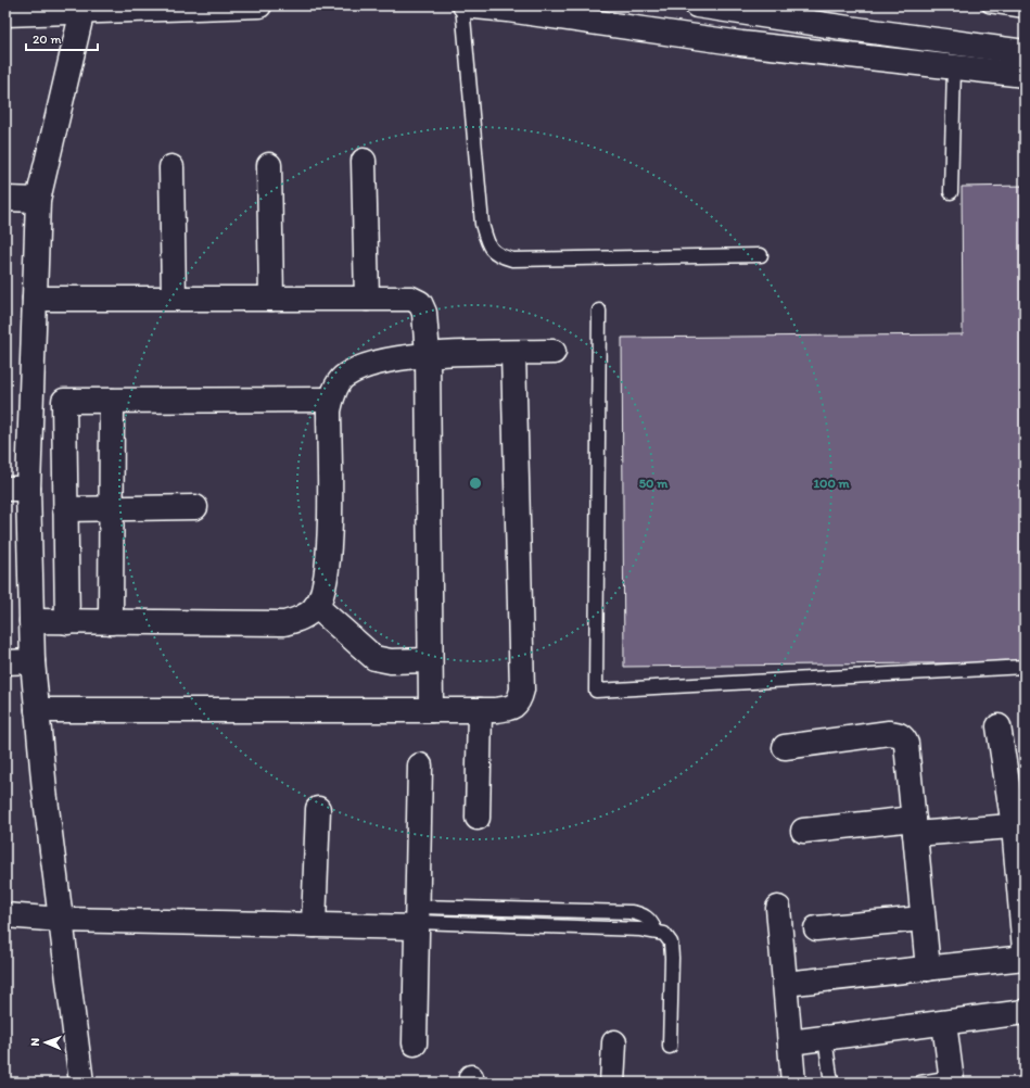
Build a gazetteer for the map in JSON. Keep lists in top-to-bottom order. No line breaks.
{"scale_bar":"20 m","north":"left","rings":["50 m","100 m"]}
